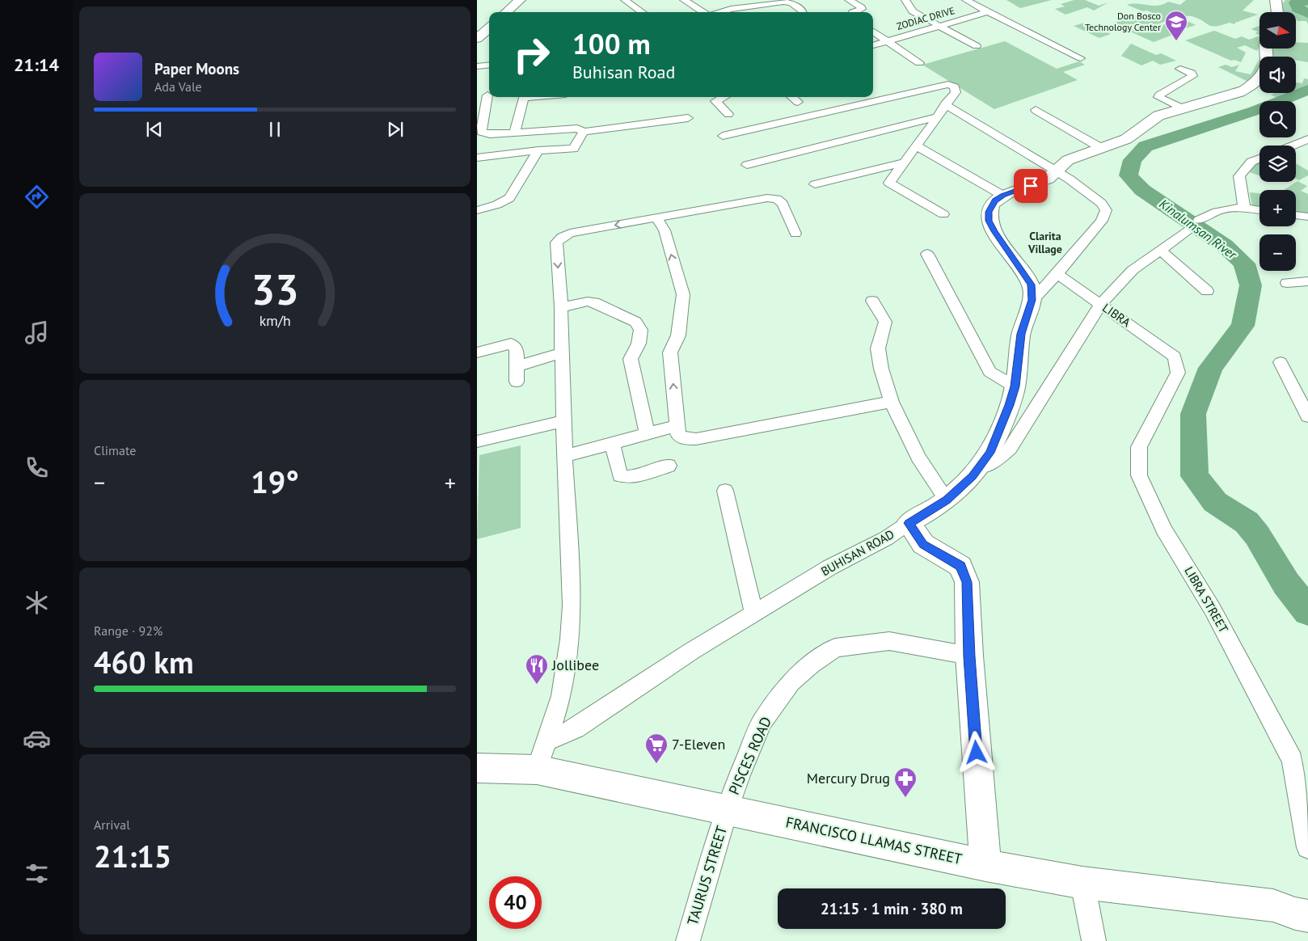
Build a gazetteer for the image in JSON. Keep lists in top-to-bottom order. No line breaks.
{"streets":{"street":["ZODIAC DRIVE","LIBRA","BUHISAN ROAD","LIBRA STREET","PISCES ROAD","FRANCISCO LLAMAS STREET","TAURUS STREET"]},"crossings":[["LIBRA","LIBRA STREET"],["PISCES ROAD","FRANCISCO LLAMAS STREET"],["PISCES ROAD","TAURUS STREET"],["FRANCISCO LLAMAS STREET","TAURUS STREET"]],"districts":["Clarita Village"],"water":["Kinalumsan River"],"places":{"school or university":["Don Bosco Technology Center"],"restaurant":["Jollibee"],"supermarket":["7-Eleven"],"pharmacy":["Mercury Drug"]},"north":"right","page":{"tabs":"21:14","map_buttons":["+","−"],"turn":["100 m","Buhisan Road"],"song":["Paper Moons","Ada Vale"],"tile":["Climate",["Range · 92%","460 km"],["Arrival","21:15"]],"heat":["−","19°","+"],"limit":"40","trip":"21:15 · 1 min · 380 m","gauge":["33","km/h"]}}
